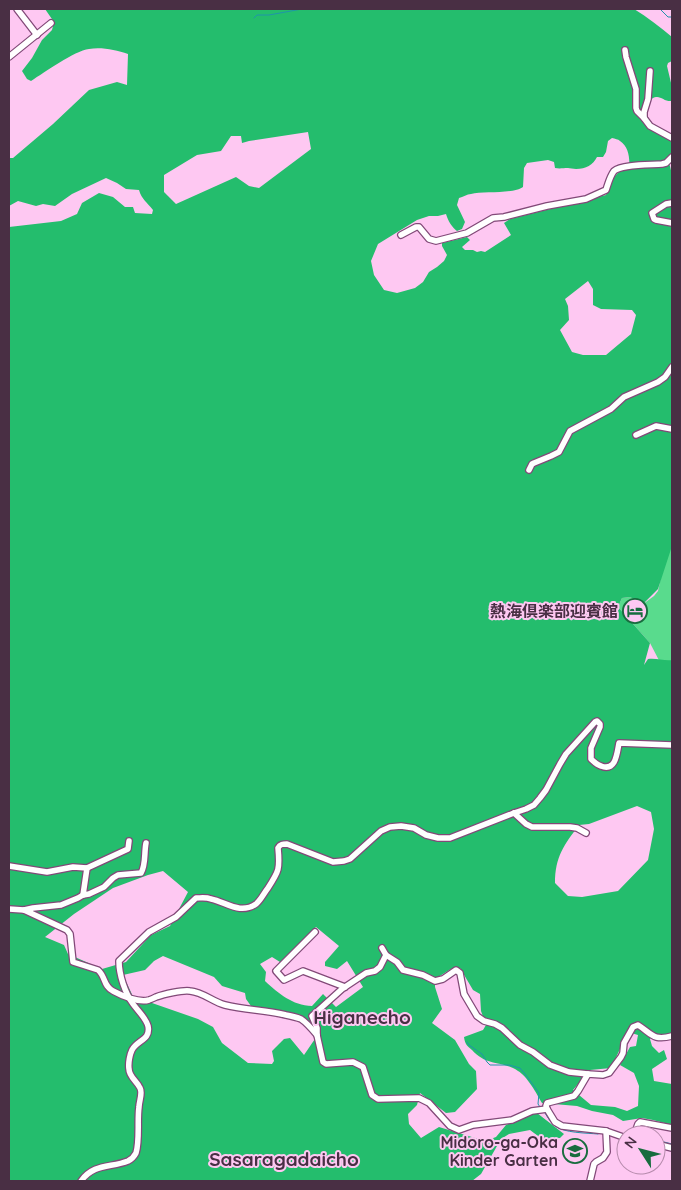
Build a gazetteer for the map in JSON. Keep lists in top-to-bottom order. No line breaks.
{"districts":["Higanecho","Sasaragadaicho"],"places":{"hotel":["熱海倶楽部迎賓館"],"school or university":["Midoro-ga-Oka Kinder Garten"]},"north":"top left"}
